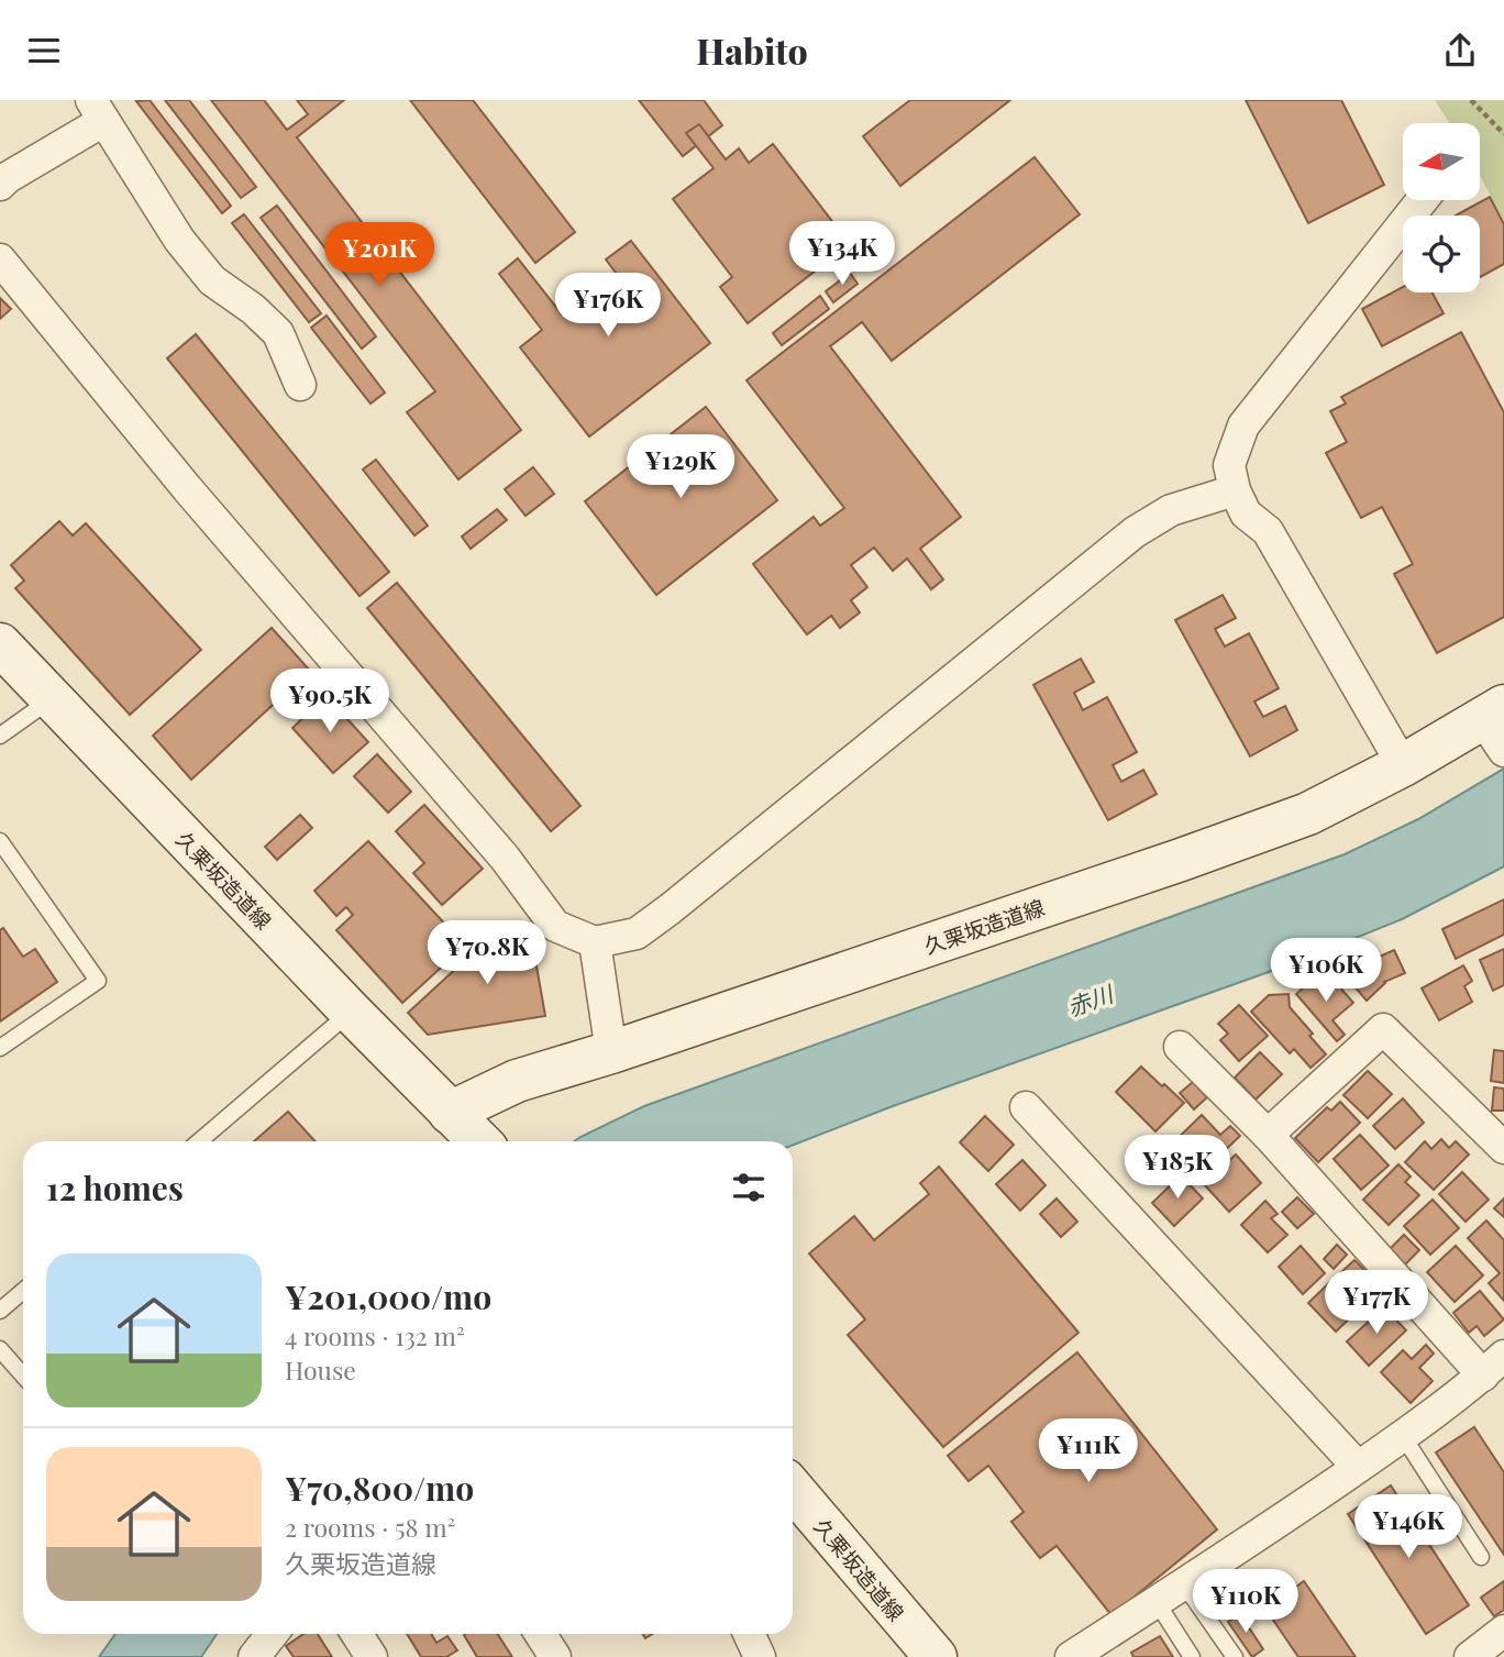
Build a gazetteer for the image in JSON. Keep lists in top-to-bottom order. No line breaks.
{"streets":{"main road":["久栗坂造道線"]},"water":["赤川"],"north":"left","page":{"header":"Habito","price":["¥134K","¥201K","¥176K","¥129K","¥90.5K","¥70.8K","¥106K","¥185K","¥177K","¥111K","¥146K","¥110K"],"heading":"12 homes","list":[{"name":"¥201,000/mo","note":"4 rooms · 132 m² · House"},{"name":"¥70,800/mo","note":"2 rooms · 58 m² · 久栗坂造道線"}]}}
